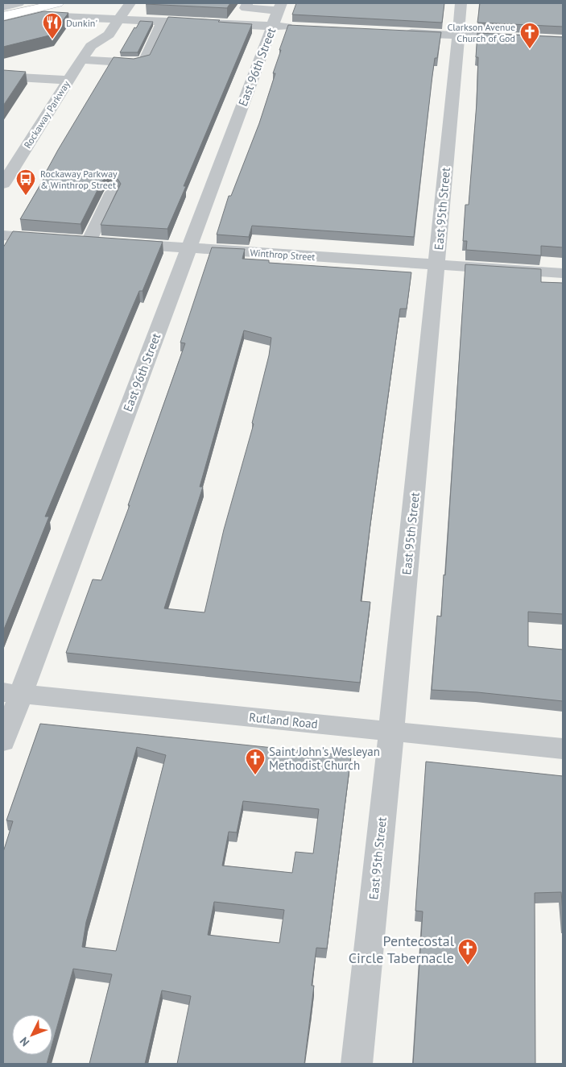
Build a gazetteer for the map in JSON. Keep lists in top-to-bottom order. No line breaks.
{"streets":{"street":["East 96th Street","Rockaway Parkway","East 95th Street","Winthrop Street","Rutland Road"]},"crossings":[["East 96th Street","Winthrop Street"],["East 96th Street","Rutland Road"],["East 95th Street","Winthrop Street"],["East 95th Street","Rutland Road"]],"places":{"restaurant":["Dunkin'"],"church":["Clarkson Avenue Church of God","Saint John's Wesleyan Methodist Church","Pentecostal Circle Tabernacle"],"bus stop":["Rockaway Parkway & Winthrop Street"]},"north":"bottom left"}
